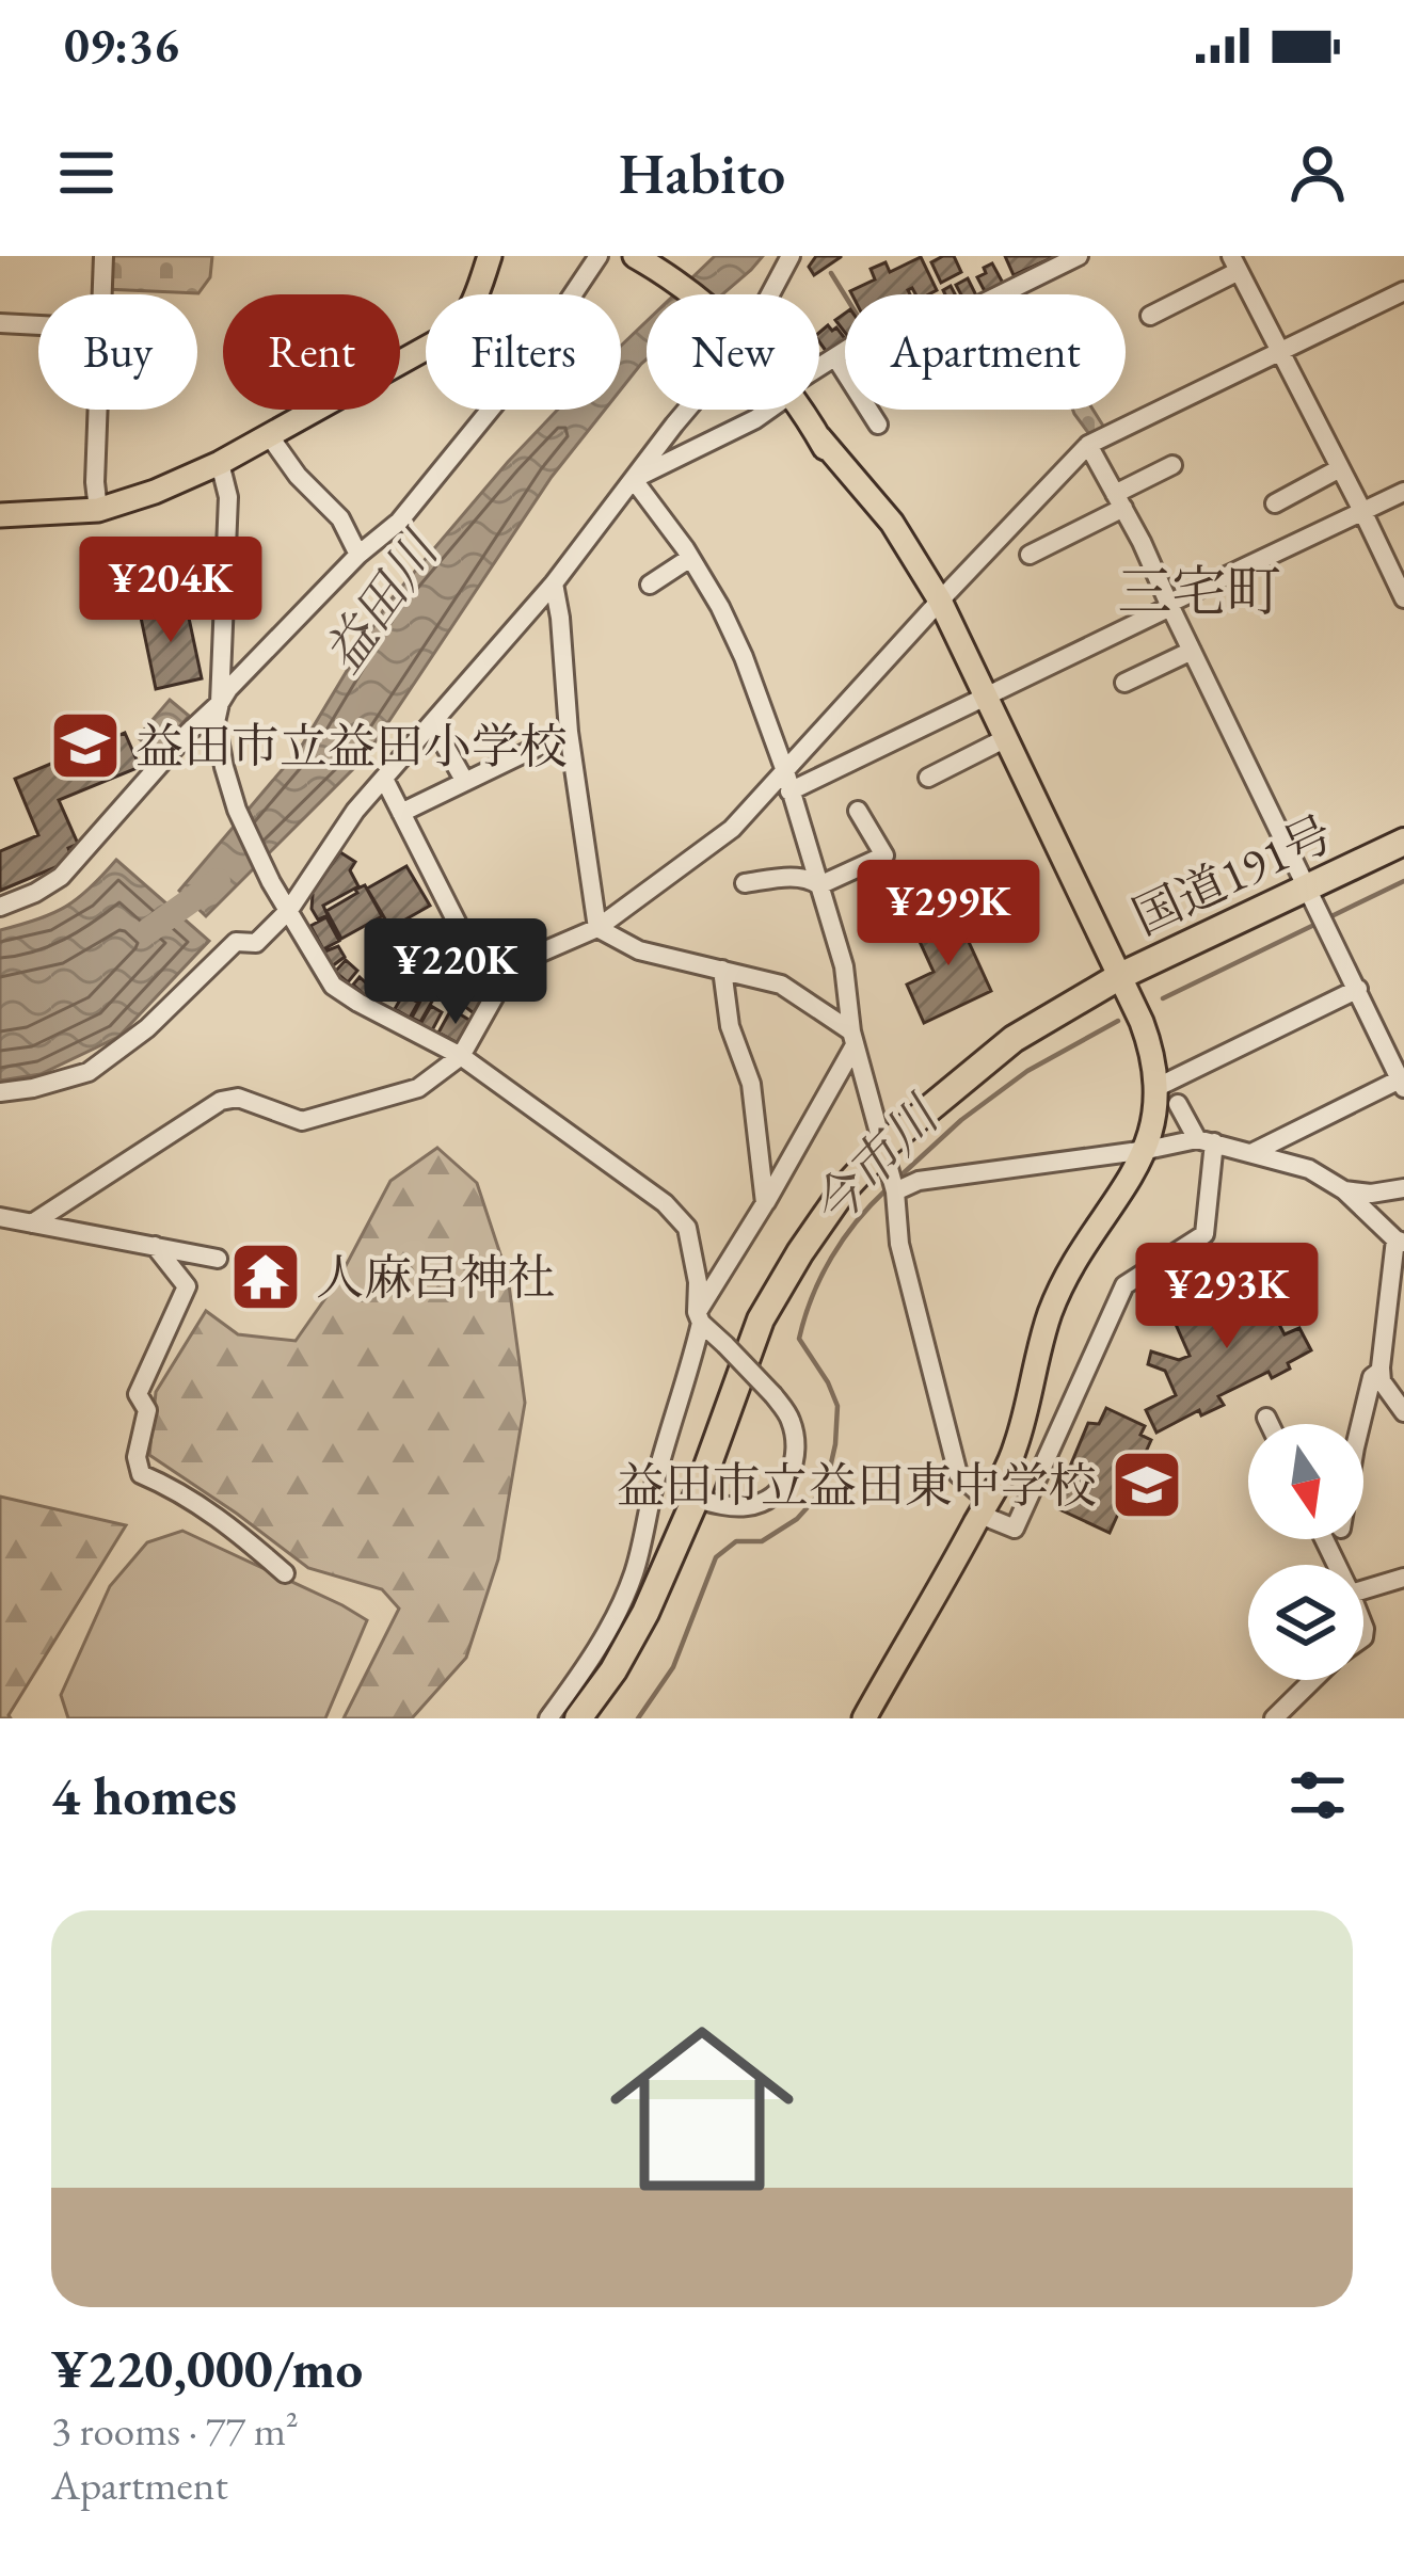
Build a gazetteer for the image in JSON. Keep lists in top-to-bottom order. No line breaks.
{"streets":{"highway":["国道191号"]},"districts":["三宅町"],"water":["益田川","今市川"],"places":{"school or university":["益田市立益田小学校","益田市立益田東中学校"],"temple":["人麻呂神社"]},"north":"bottom","page":{"status":"09:36","header":"Habito","chip":["Buy","Rent","Filters","New","Apartment"],"price":["¥204K","¥299K","¥220K","¥293K"],"heading":"4 homes","list":[{"name":"¥220,000/mo","note":"3 rooms · 77 m² · Apartment"}]}}
